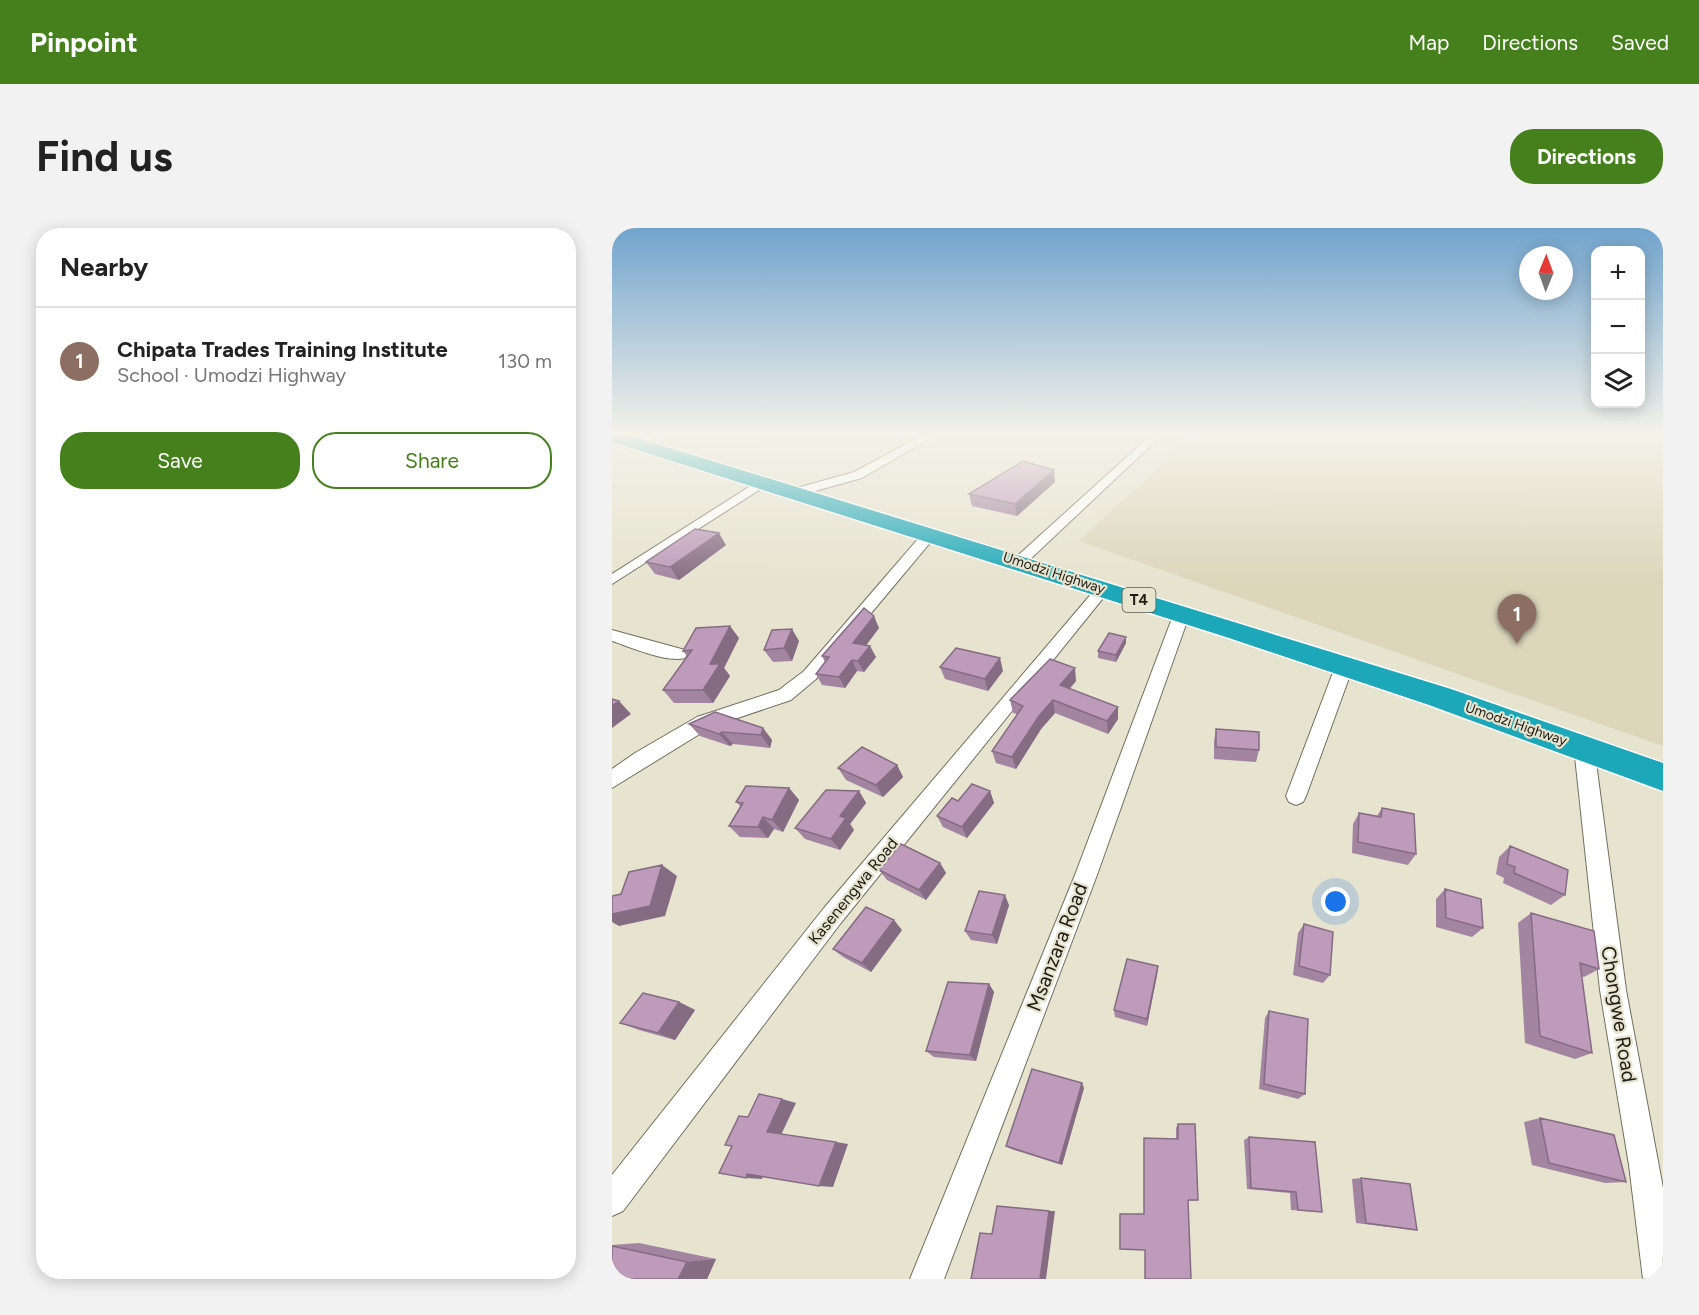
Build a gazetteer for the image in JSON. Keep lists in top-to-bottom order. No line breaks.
{"streets":{"highway":["Umodzi Highway","T4"],"street":["Kasenengwa Road","Msanzara Road","Chongwe Road"]},"crossings":[["Umodzi Highway","Kasenengwa Road"],["Umodzi Highway","Msanzara Road"],["Umodzi Highway","Chongwe Road"]],"north":"top","page":{"header":"Pinpoint","nav":["Map","Directions","Saved"],"buttons":["Directions",["Save","Share"]],"title":"Find us","heading":"Nearby","map_buttons":["+","−"],"list":[{"mark":"1","name":"Chipata Trades Training Institute","note":"School · Umodzi Highway","value":"130 m"}],"pins":"1"}}
